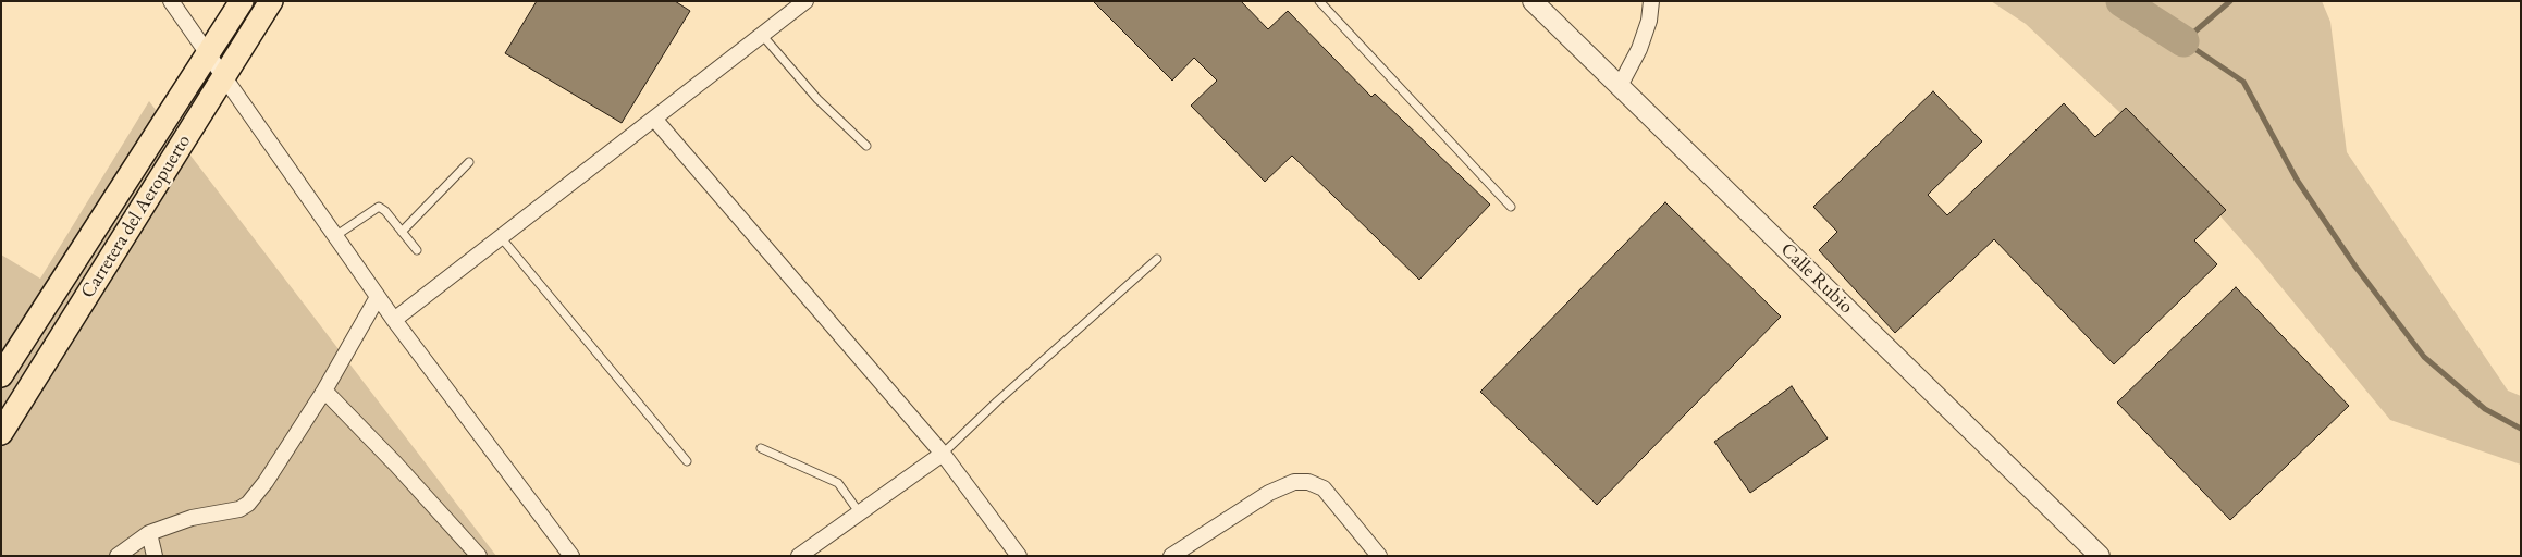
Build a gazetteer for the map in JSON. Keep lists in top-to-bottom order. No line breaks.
{"streets":{"main road":["Carretera del Aeropuerto"],"street":["Calle Rubio"]}}
